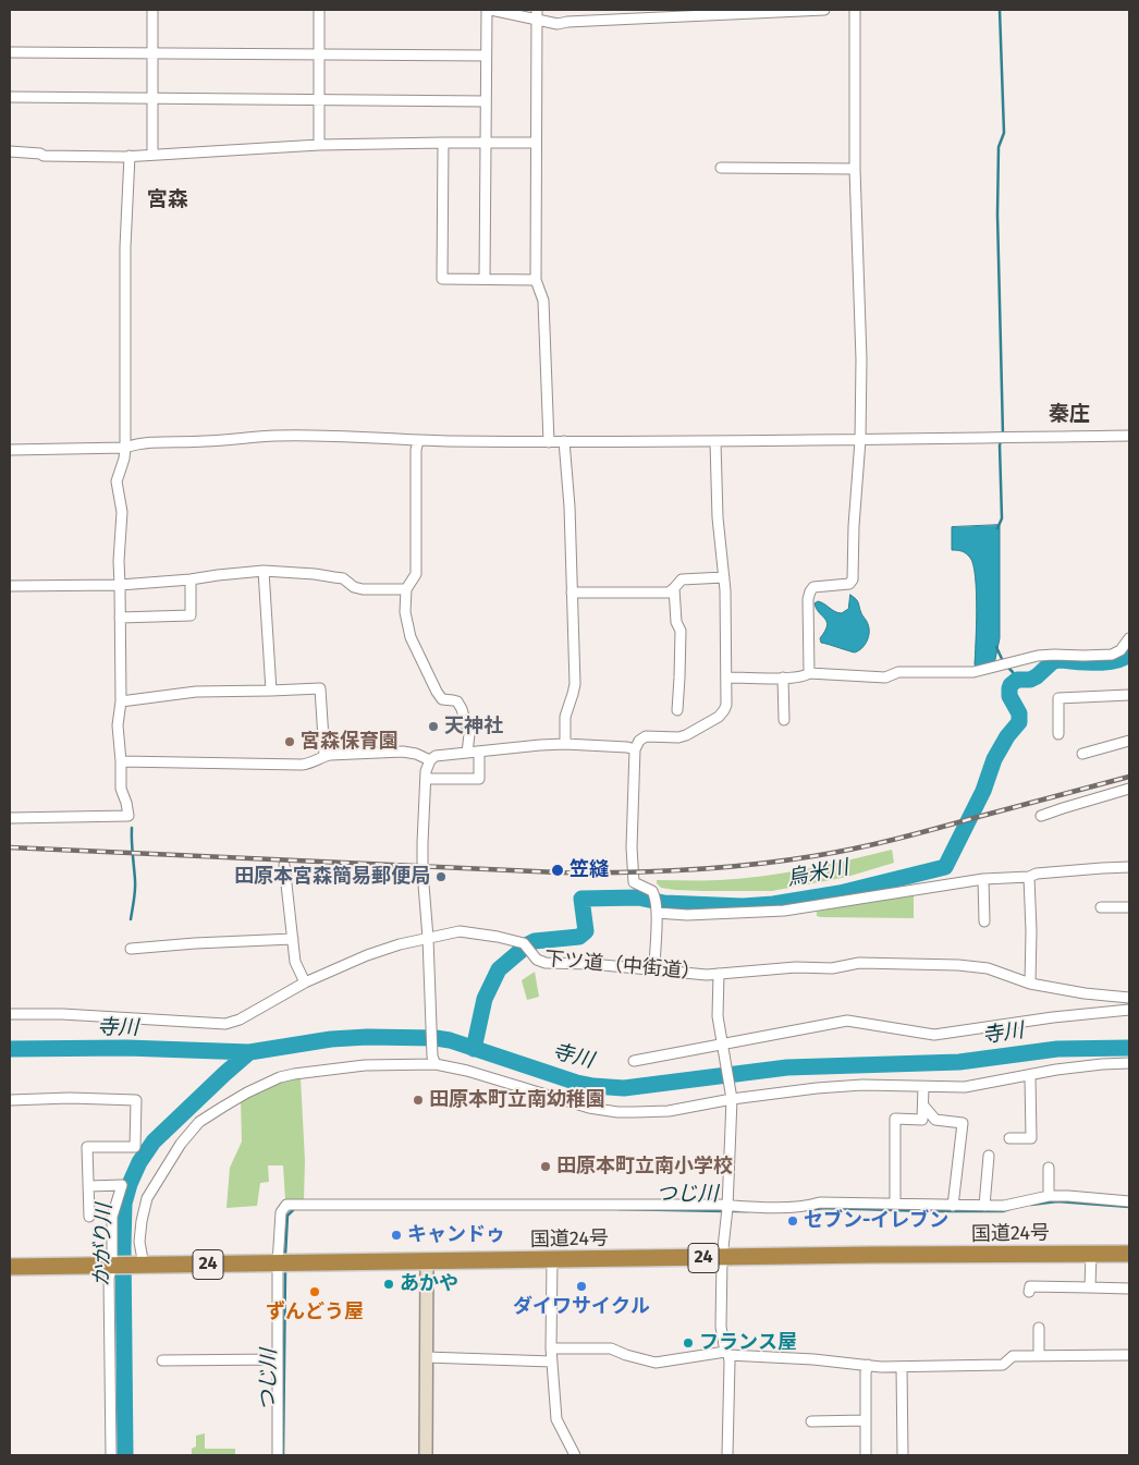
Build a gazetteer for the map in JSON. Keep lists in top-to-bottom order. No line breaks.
{"streets":{"highway":["国道24号","24"],"street":["下ツ道（中街道）"]},"districts":["宮森","秦庄"],"water":["烏米川","寺川","つじ川","かがり川"],"places":["天神社","宮森保育園","笠縫","田原本宮森簡易郵便局","田原本町立南幼稚園","田原本町立南小学校","セブン-イレブン","キャンドゥ","あかや","ダイワサイクル","ずんどう屋","フランス屋"]}
